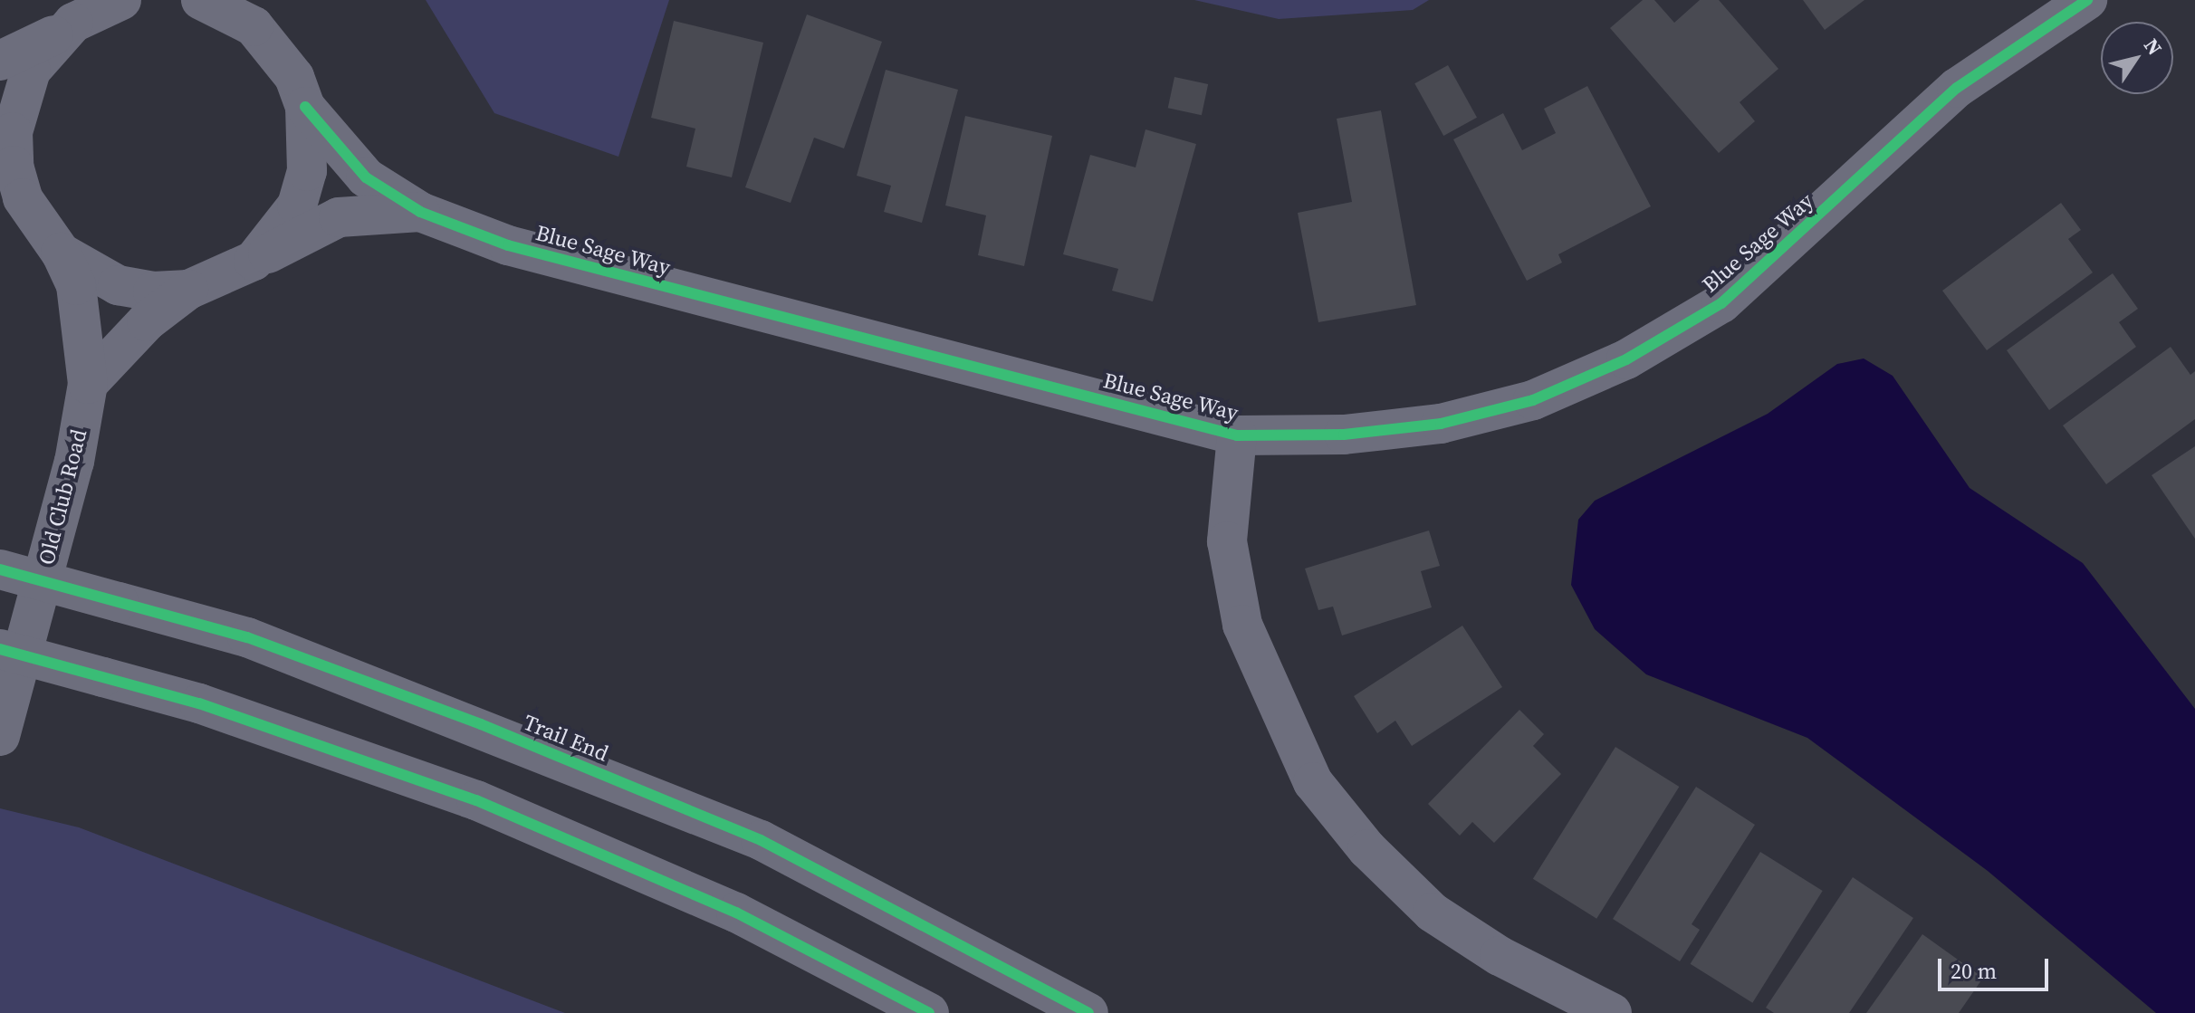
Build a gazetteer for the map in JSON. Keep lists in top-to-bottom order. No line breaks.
{"streets":{"street":["Blue Sage Way","Old Club Road","Trail End"]},"scale_bar":"20 m","north":"top right"}
